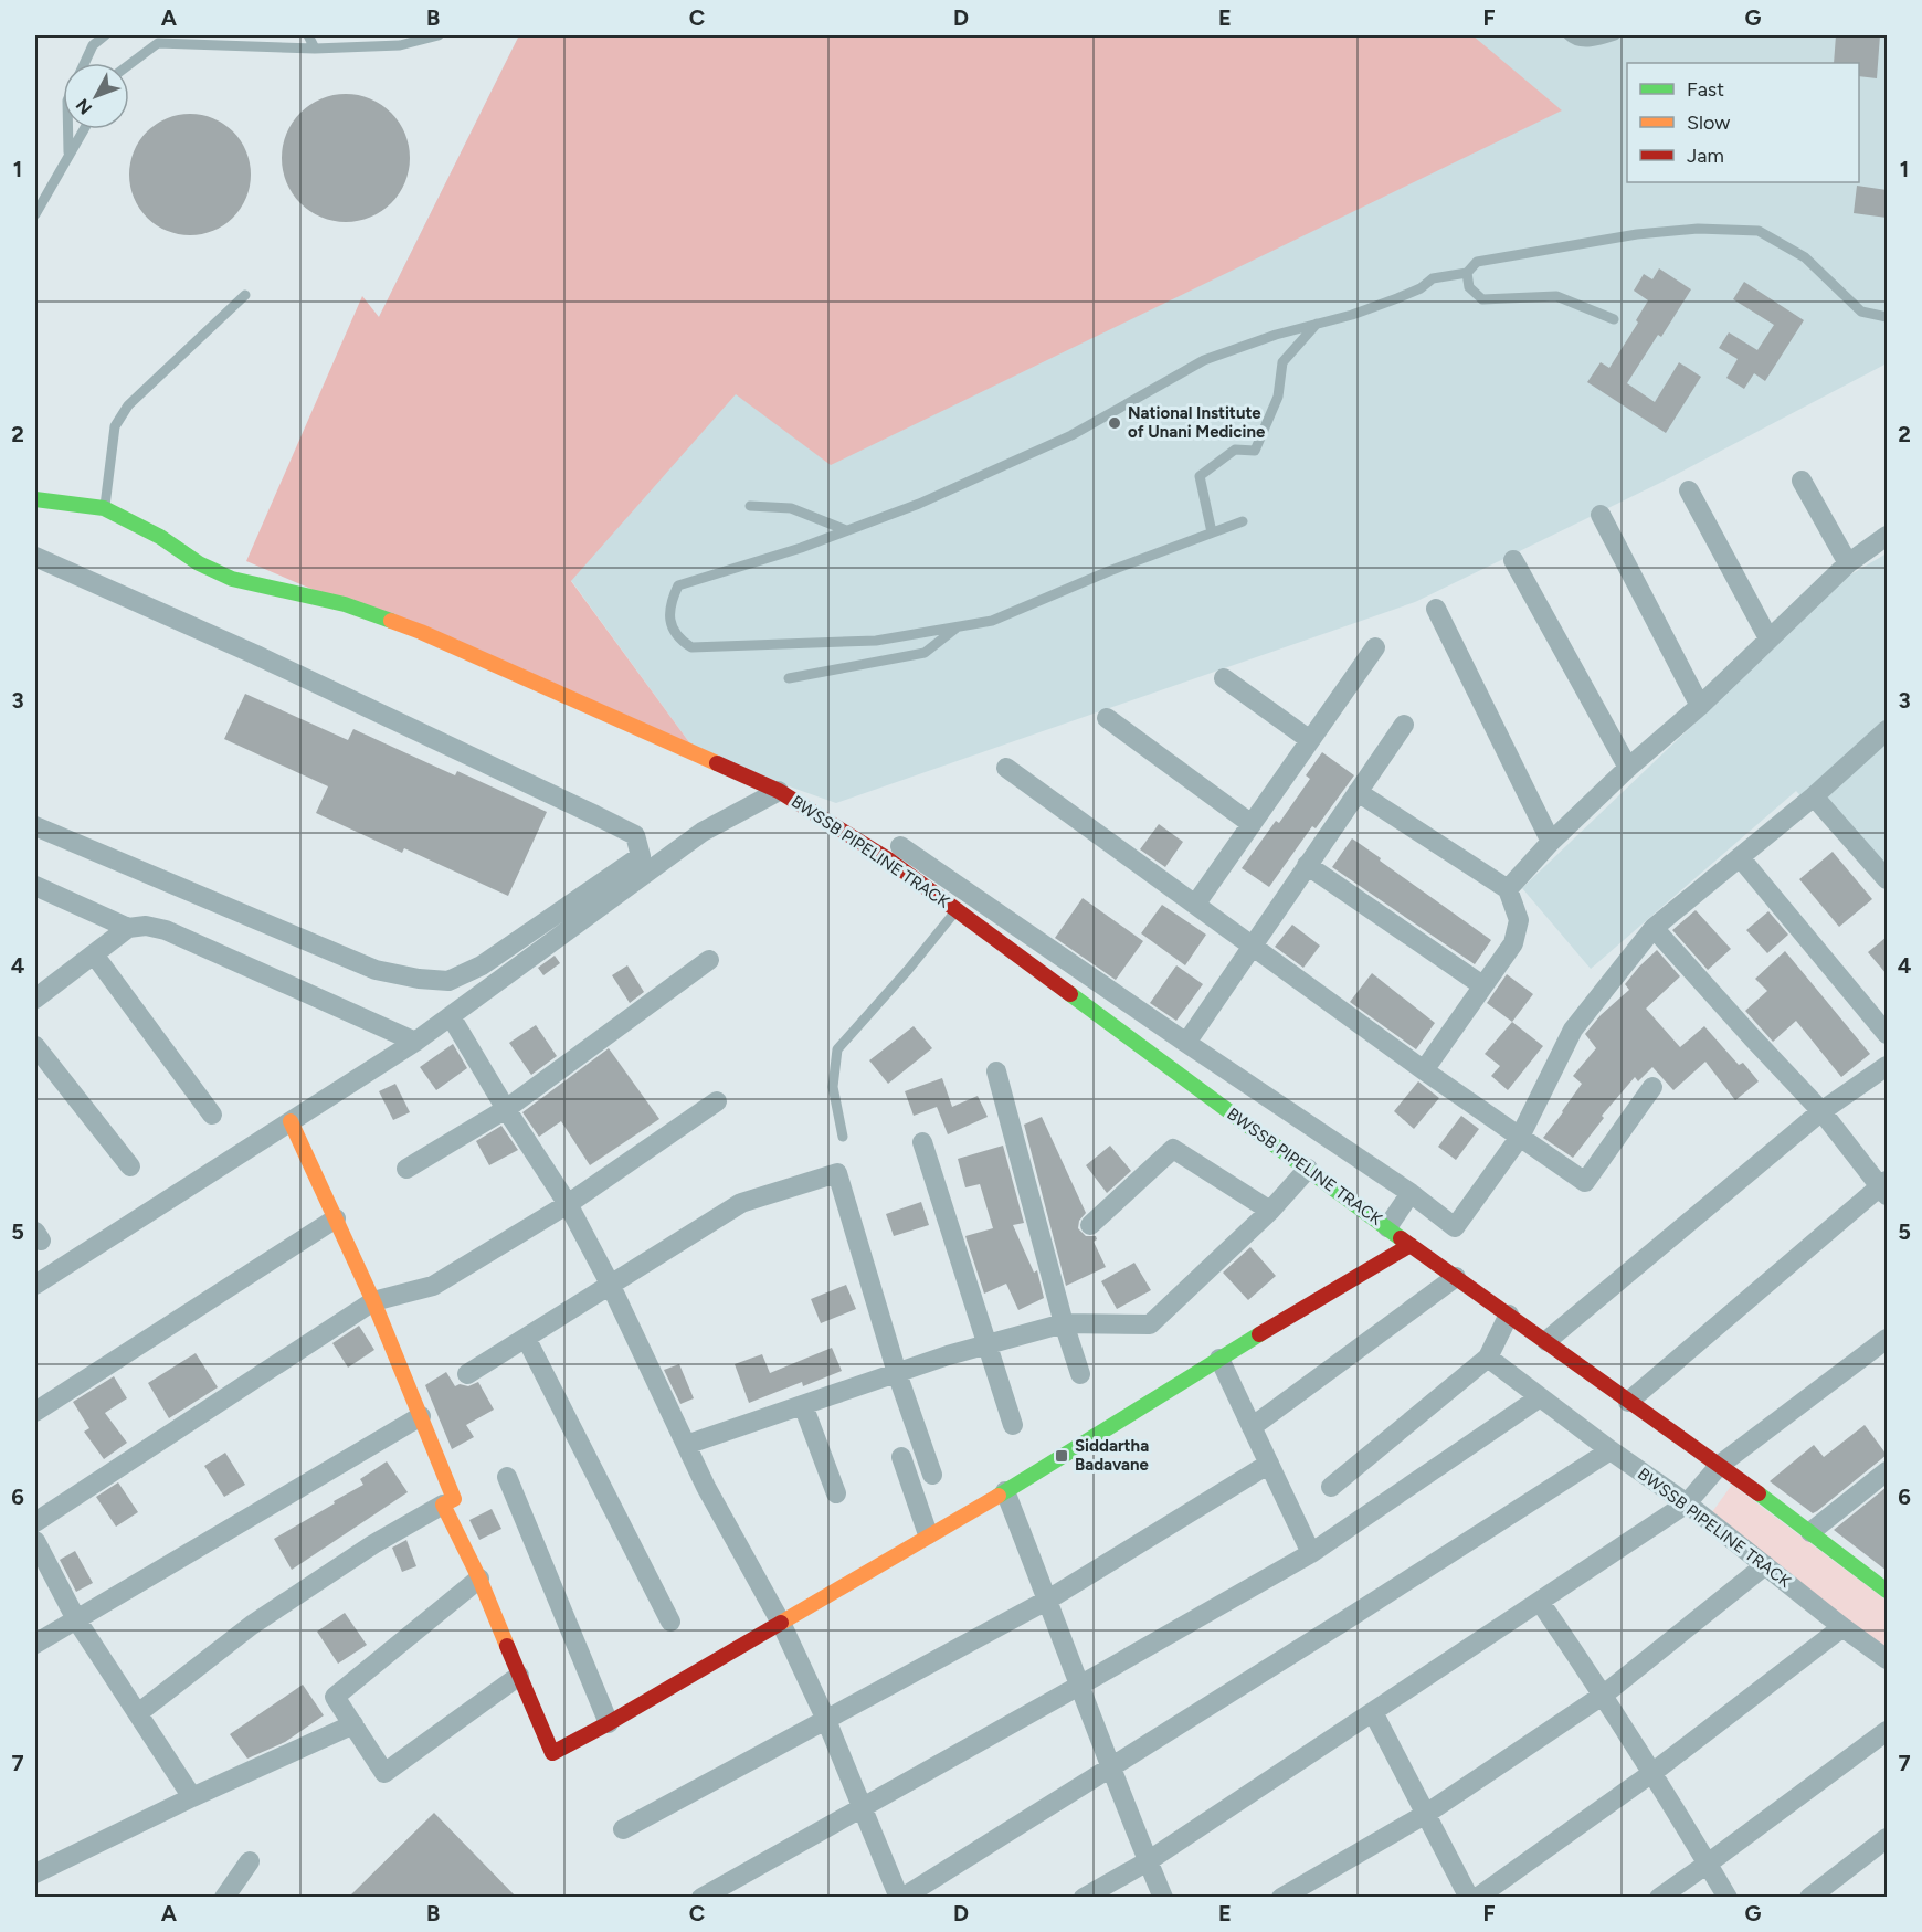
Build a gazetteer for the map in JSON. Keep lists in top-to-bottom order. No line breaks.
{"streets":{"street":["BWSSB PIPELINE TRACK"]},"places":{"other":["National Institute of Unani Medicine"],"transit":["Siddartha Badavane"]},"legend":["Fast","Slow","Jam"],"north":"bottom left","grid":{"columns":["A","B","C","D","E","F","G"],"rows":["1","2","3","4","5","6","7"]}}
